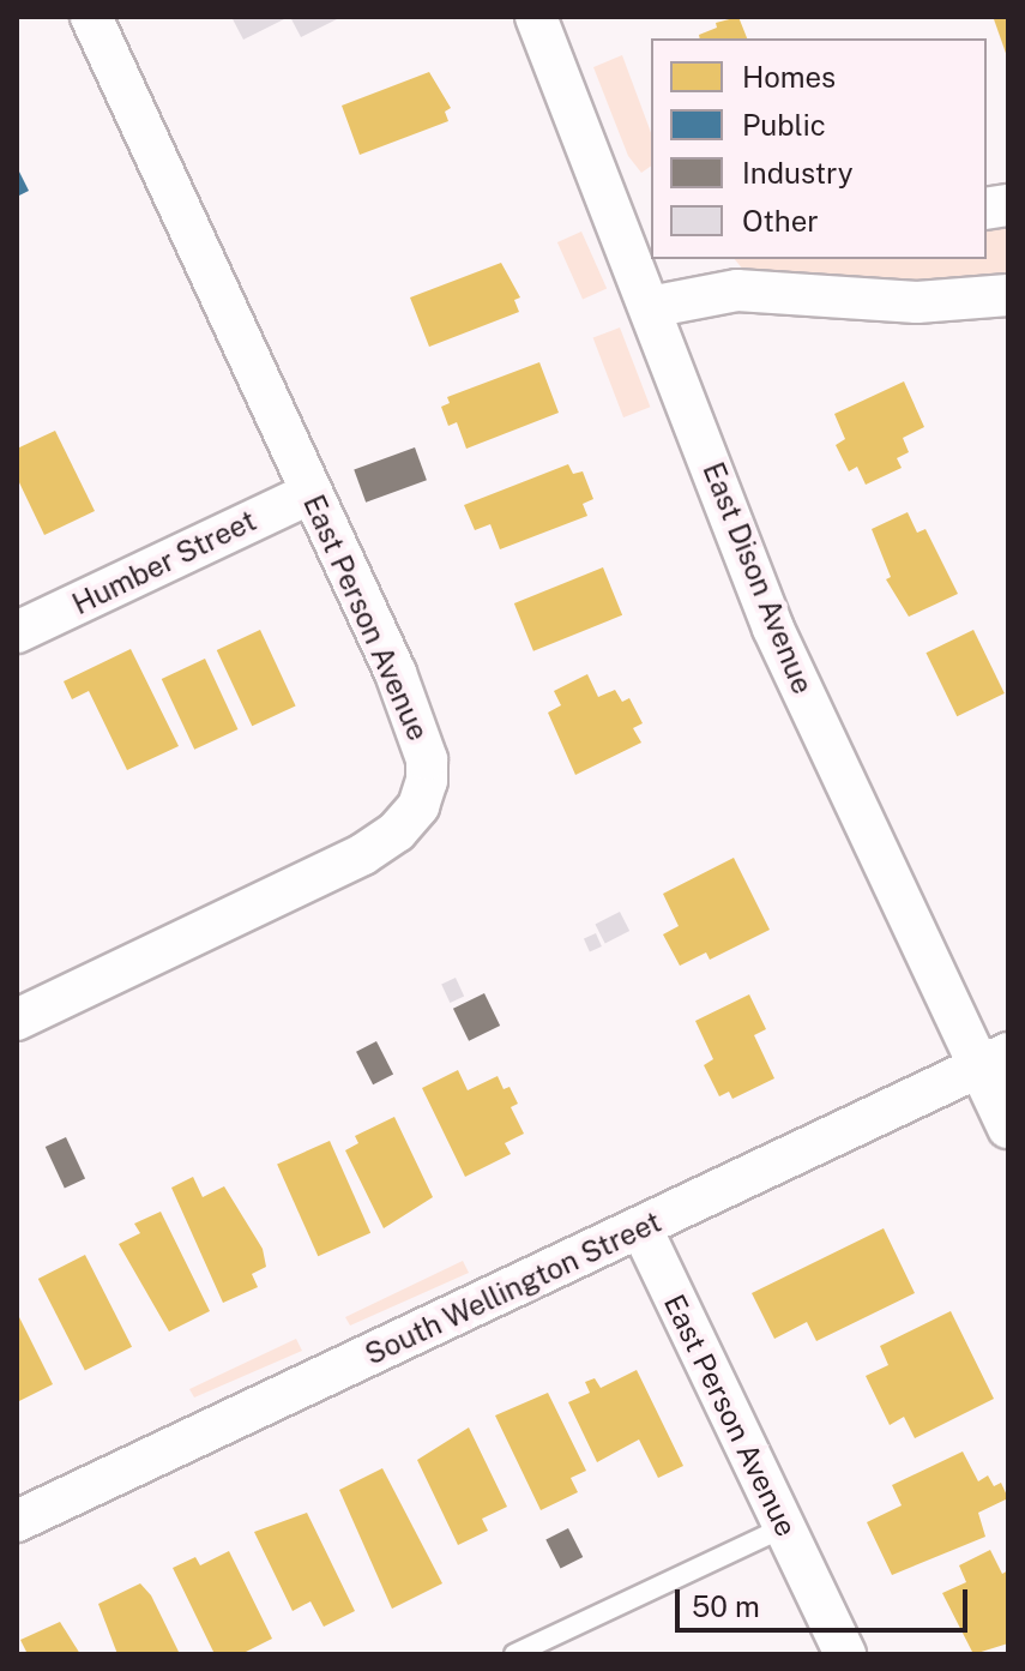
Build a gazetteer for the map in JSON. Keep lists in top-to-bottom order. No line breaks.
{"streets":{"street":["Humber Street","East Dison Avenue","East Person Avenue","South Wellington Street"]},"crossings":[["Humber Street","East Person Avenue"],["East Dison Avenue","South Wellington Street"],["East Person Avenue","South Wellington Street"]],"legend":["Homes","Public","Industry","Other"],"scale_bar":"50 m"}
